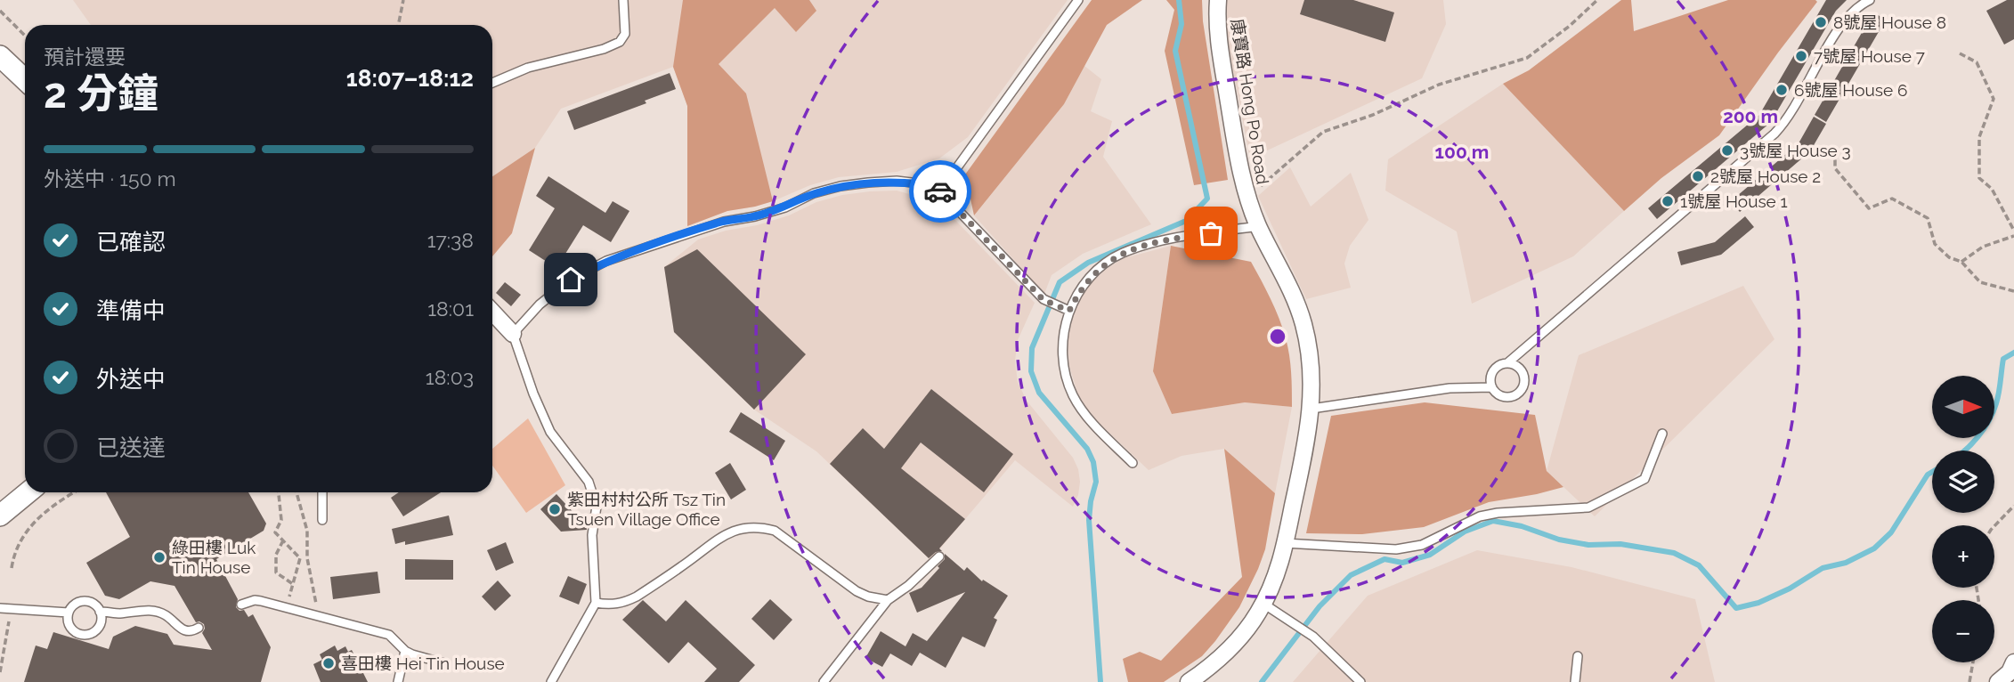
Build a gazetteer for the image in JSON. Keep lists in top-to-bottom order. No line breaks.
{"streets":{"street":["康寶路 Hong Po Road"]},"places":["8號屋 House 8","7號屋 House 7","6號屋 House 6","3號屋 House 3","2號屋 House 2","1號屋 House 1","紫田村村公所 Tsz Tin Tsuen Village Office","綠田樓 Luk Tin House","喜田樓 Hei Tin House"],"north":"right","page":{"heading":["2 分鐘","預計還要","18:07–18:12"],"bar":"外送中 · 150 m","list":[["已確認","17:38"],["準備中","18:01"],["外送中","18:03"],"已送達"],"map_buttons":["+","−"]},"rings":["200 m","100 m"]}
